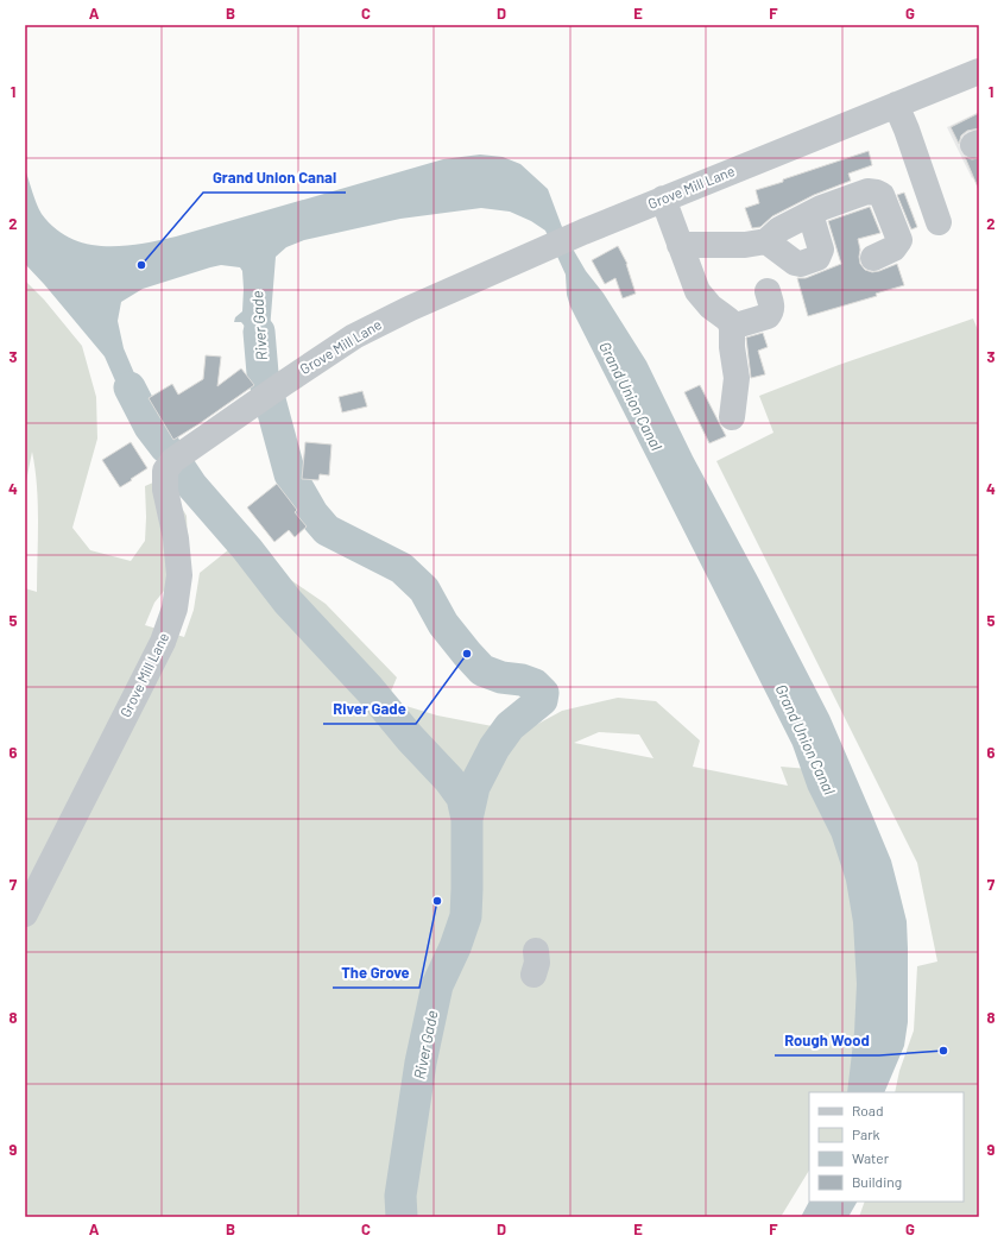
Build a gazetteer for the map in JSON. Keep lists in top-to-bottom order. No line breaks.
{"streets":{"street":["Grove Mill Lane"]},"water":["River Gade","Grand Union Canal"],"places":["Grand Union Canal","River Gade","The Grove","Rough Wood"],"legend":["Road","Park","Water","Building"],"grid":{"columns":["A","B","C","D","E","F","G"],"rows":["1","2","3","4","5","6","7","8","9"]}}
